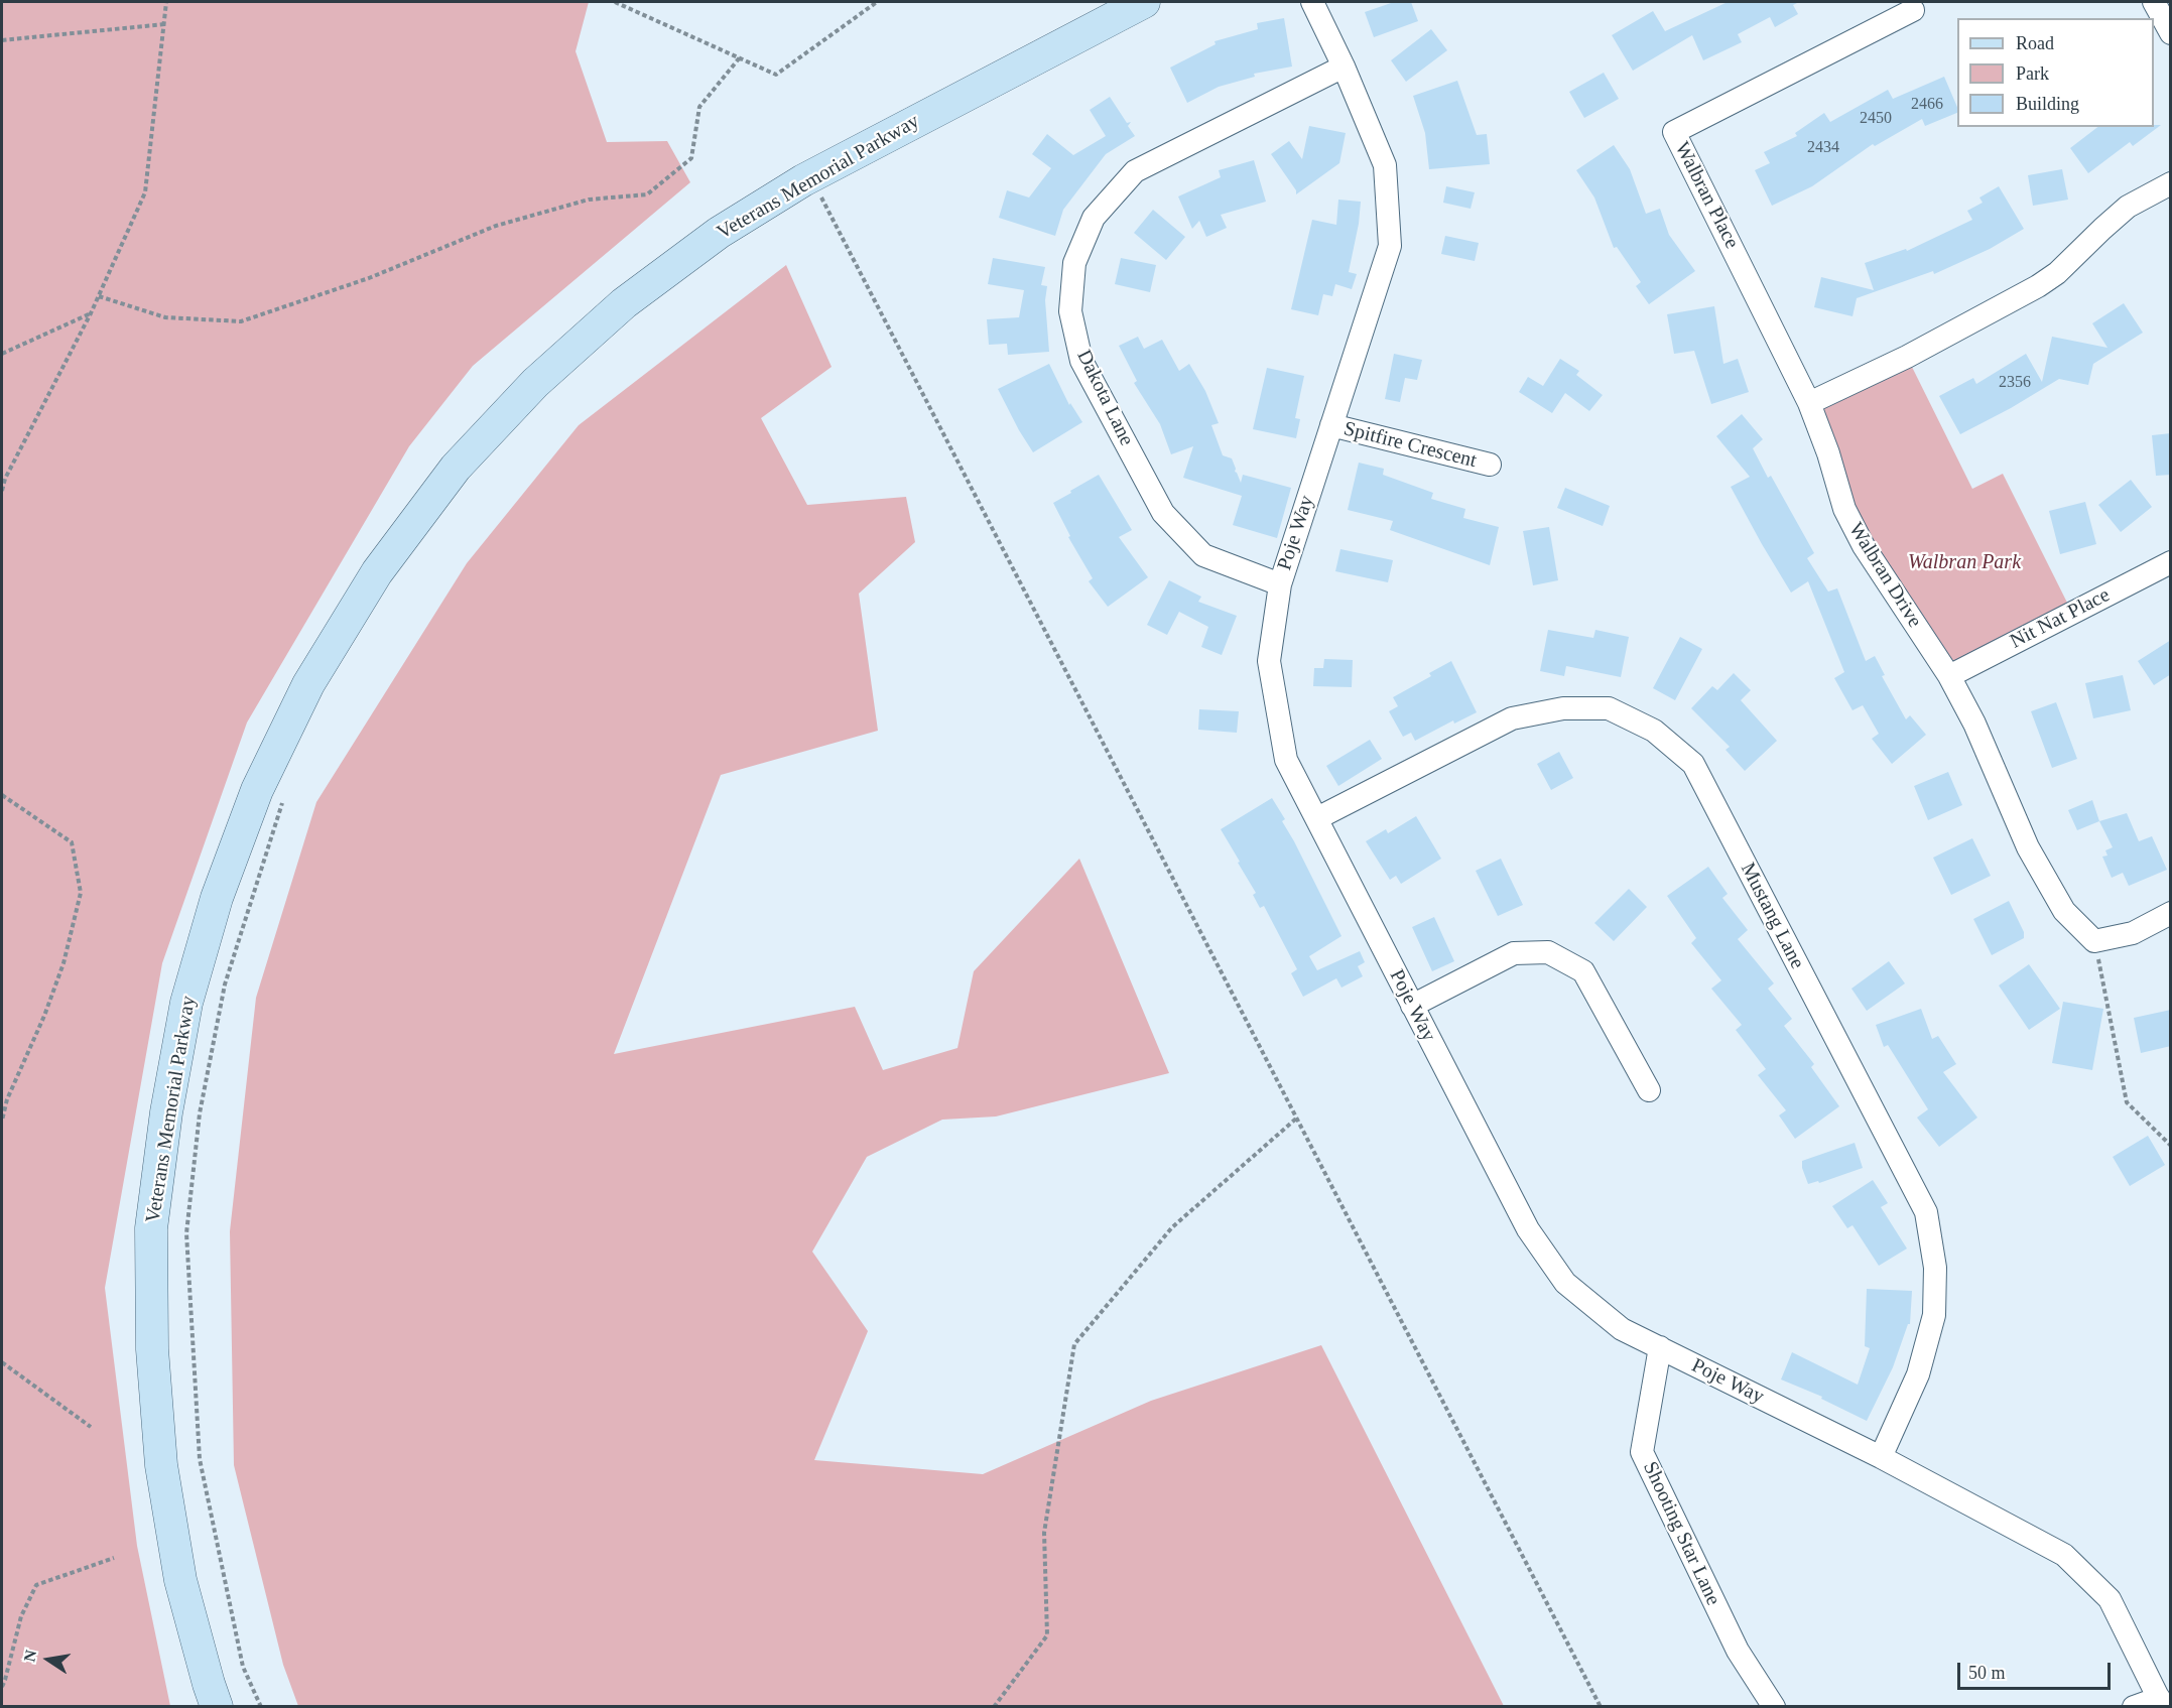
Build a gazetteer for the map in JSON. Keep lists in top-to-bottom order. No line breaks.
{"streets":{"main road":["Veterans Memorial Parkway"],"street":["Walbran Place","Dakota Lane","Spitfire Crescent","Poje Way","Walbran Drive","Nit Nat Place","Mustang Lane","Shooting Star Lane"]},"crossings":[["Walbran Place","Walbran Drive"],["Dakota Lane","Poje Way"],["Spitfire Crescent","Poje Way"],["Poje Way","Mustang Lane"],["Poje Way","Shooting Star Lane"],["Walbran Drive","Nit Nat Place"]],"parks":["Walbran Park"],"house_numbers":["2466","2450","2434","2356"],"legend":["Road","Park","Building"],"scale_bar":"50 m","north":"left"}
